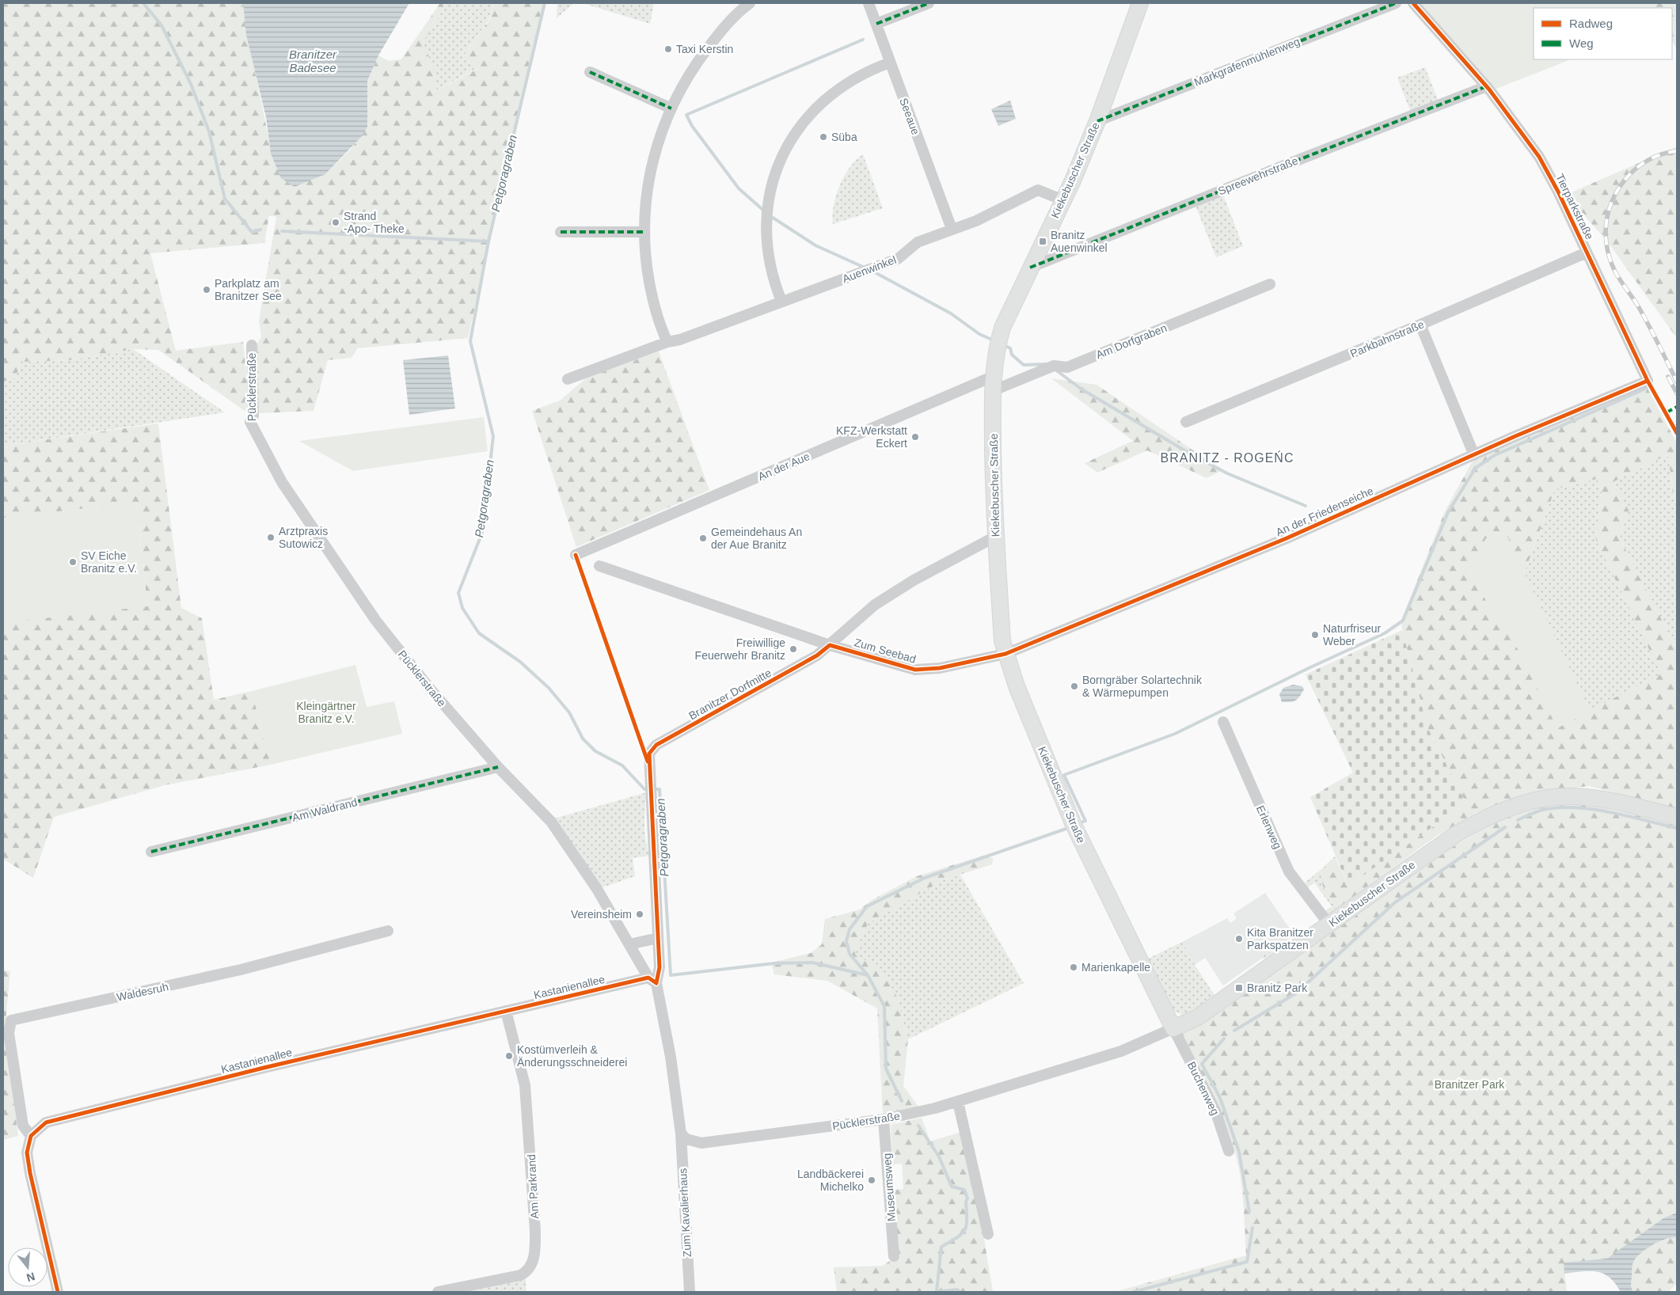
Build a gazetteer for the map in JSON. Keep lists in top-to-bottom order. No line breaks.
{"streets":{"street":["Markgrafenmühlenweg","Seeaue","Kiekebuscher Straße","Spreewehrstraße","Tierparkstraße","Auenwinkel","Parkbahnstraße","Am Dorfgraben","Pücklerstraße","An der Aue","An der Friedenseiche","Zum Seebad","Branitzer Dorfmitte","Am Waldrand","Erlenweg","Kastanienallee","Waldesruh","Buchenweg","Am Parkrand","Museumsweg","Zum Kavalierhaus"]},"crossings":[["Markgrafenmühlenweg","Kiekebuscher Straße"],["Seeaue","Auenwinkel"],["Kiekebuscher Straße","Spreewehrstraße"],["Kiekebuscher Straße","Auenwinkel"],["Kiekebuscher Straße","Am Dorfgraben"],["Kiekebuscher Straße","Pücklerstraße"],["Kiekebuscher Straße","An der Aue"],["Kiekebuscher Straße","An der Friedenseiche"],["Kiekebuscher Straße","Zum Seebad"],["Kiekebuscher Straße","Branitzer Dorfmitte"],["Kiekebuscher Straße","Erlenweg"],["Kiekebuscher Straße","Buchenweg"],["Spreewehrstraße","Tierparkstraße"],["Tierparkstraße","Parkbahnstraße"],["Tierparkstraße","An der Friedenseiche"],["Am Dorfgraben","An der Aue"],["Pücklerstraße","Branitzer Dorfmitte"],["Pücklerstraße","Am Waldrand"],["Pücklerstraße","Kastanienallee"],["Pücklerstraße","Buchenweg"],["Pücklerstraße","Museumsweg"],["Pücklerstraße","Zum Kavalierhaus"],["An der Friedenseiche","Zum Seebad"],["Zum Seebad","Branitzer Dorfmitte"],["Branitzer Dorfmitte","Kastanienallee"],["Branitzer Dorfmitte","Zum Kavalierhaus"],["Kastanienallee","Waldesruh"],["Kastanienallee","Am Parkrand"]],"districts":["BRANITZ - ROGEŃC"],"water":["Branitzer Badesee","Petgoragraben"],"parks":["Kleingärtner Branitz e.V.","Branitzer Park"],"places":{"other":["Taxi Kerstin","Süba","Strand -Apo- Theke","Parkplatz am Branitzer See","KFZ-Werkstatt Eckert","Arztpraxis Sutowicz","Gemeindehaus An der Aue Branitz","SV Eiche Branitz e.V.","Naturfriseur Weber","Freiwillige Feuerwehr Branitz","Borngräber Solartechnik & Wärmepumpen","Vereinsheim","Kita Branitzer Parkspatzen","Marienkapelle","Kostümverleih & Änderungsschneiderei","Landbäckerei Michelko"],"transit":["Branitz Auenwinkel","Branitz Park"]},"legend":["Radweg","Weg"],"north":"bottom"}
